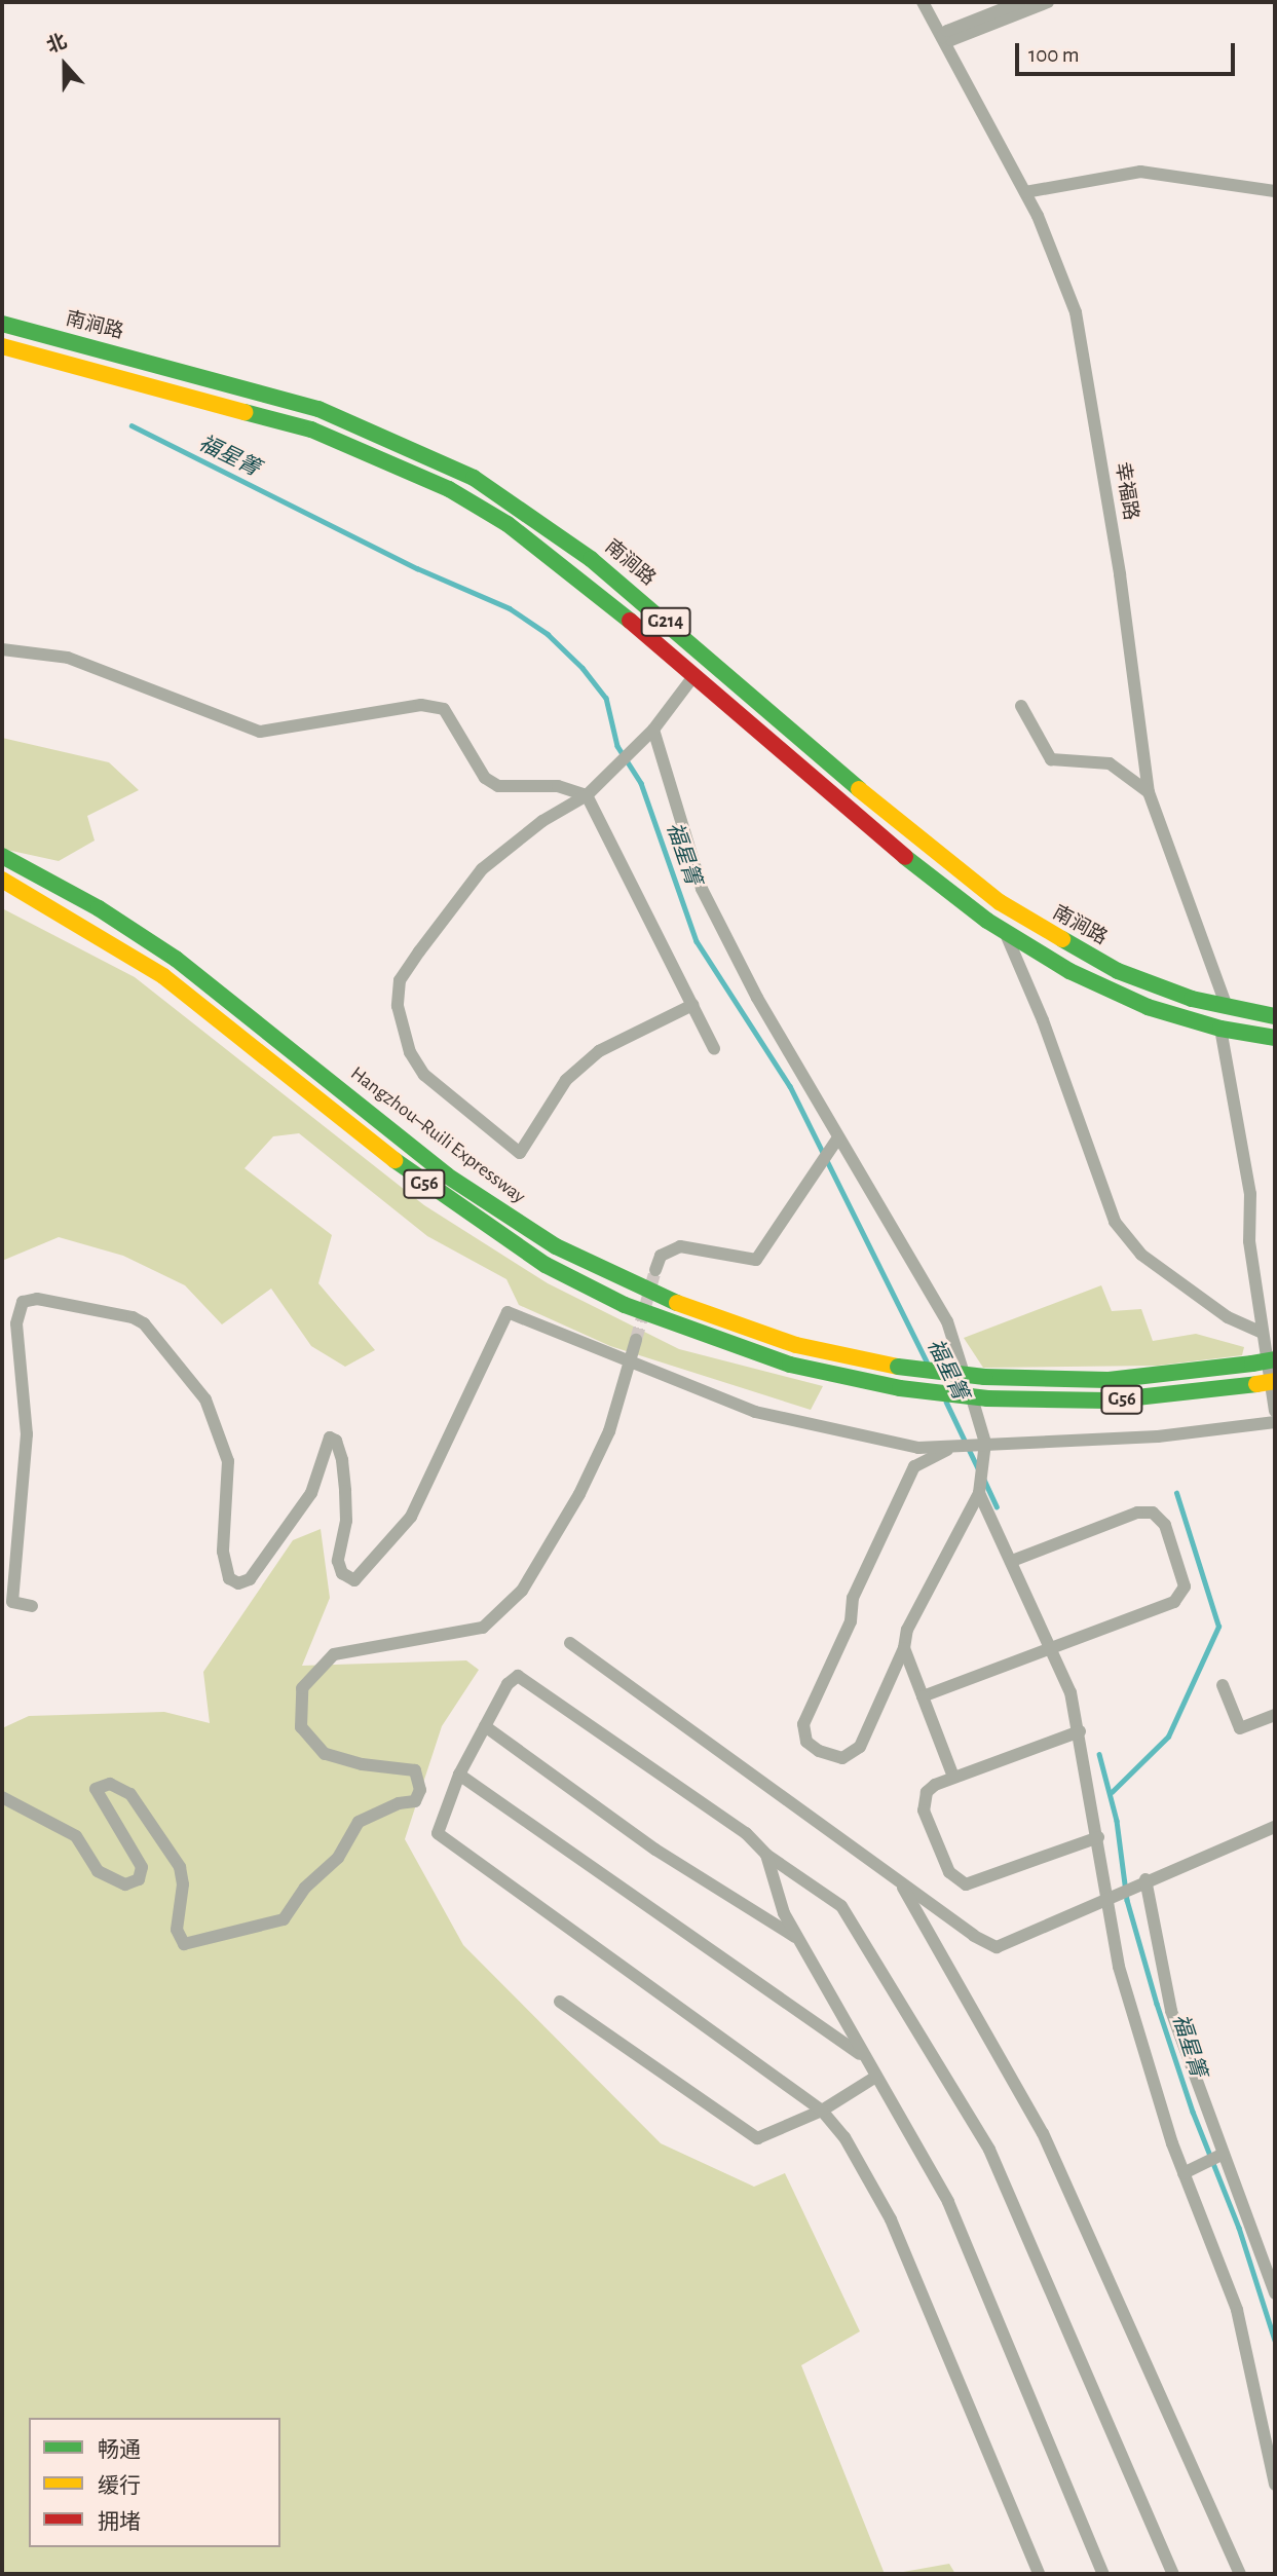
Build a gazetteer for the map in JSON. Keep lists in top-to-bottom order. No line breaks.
{"streets":{"highway":["南涧路","G214","Hangzhou–Ruili Expressway","G56"],"street":["幸福路"]},"crossings":[["南涧路","幸福路"]],"water":["福星箐"],"legend":["畅通","缓行","拥堵"],"scale_bar":"100 m","north":"top"}
